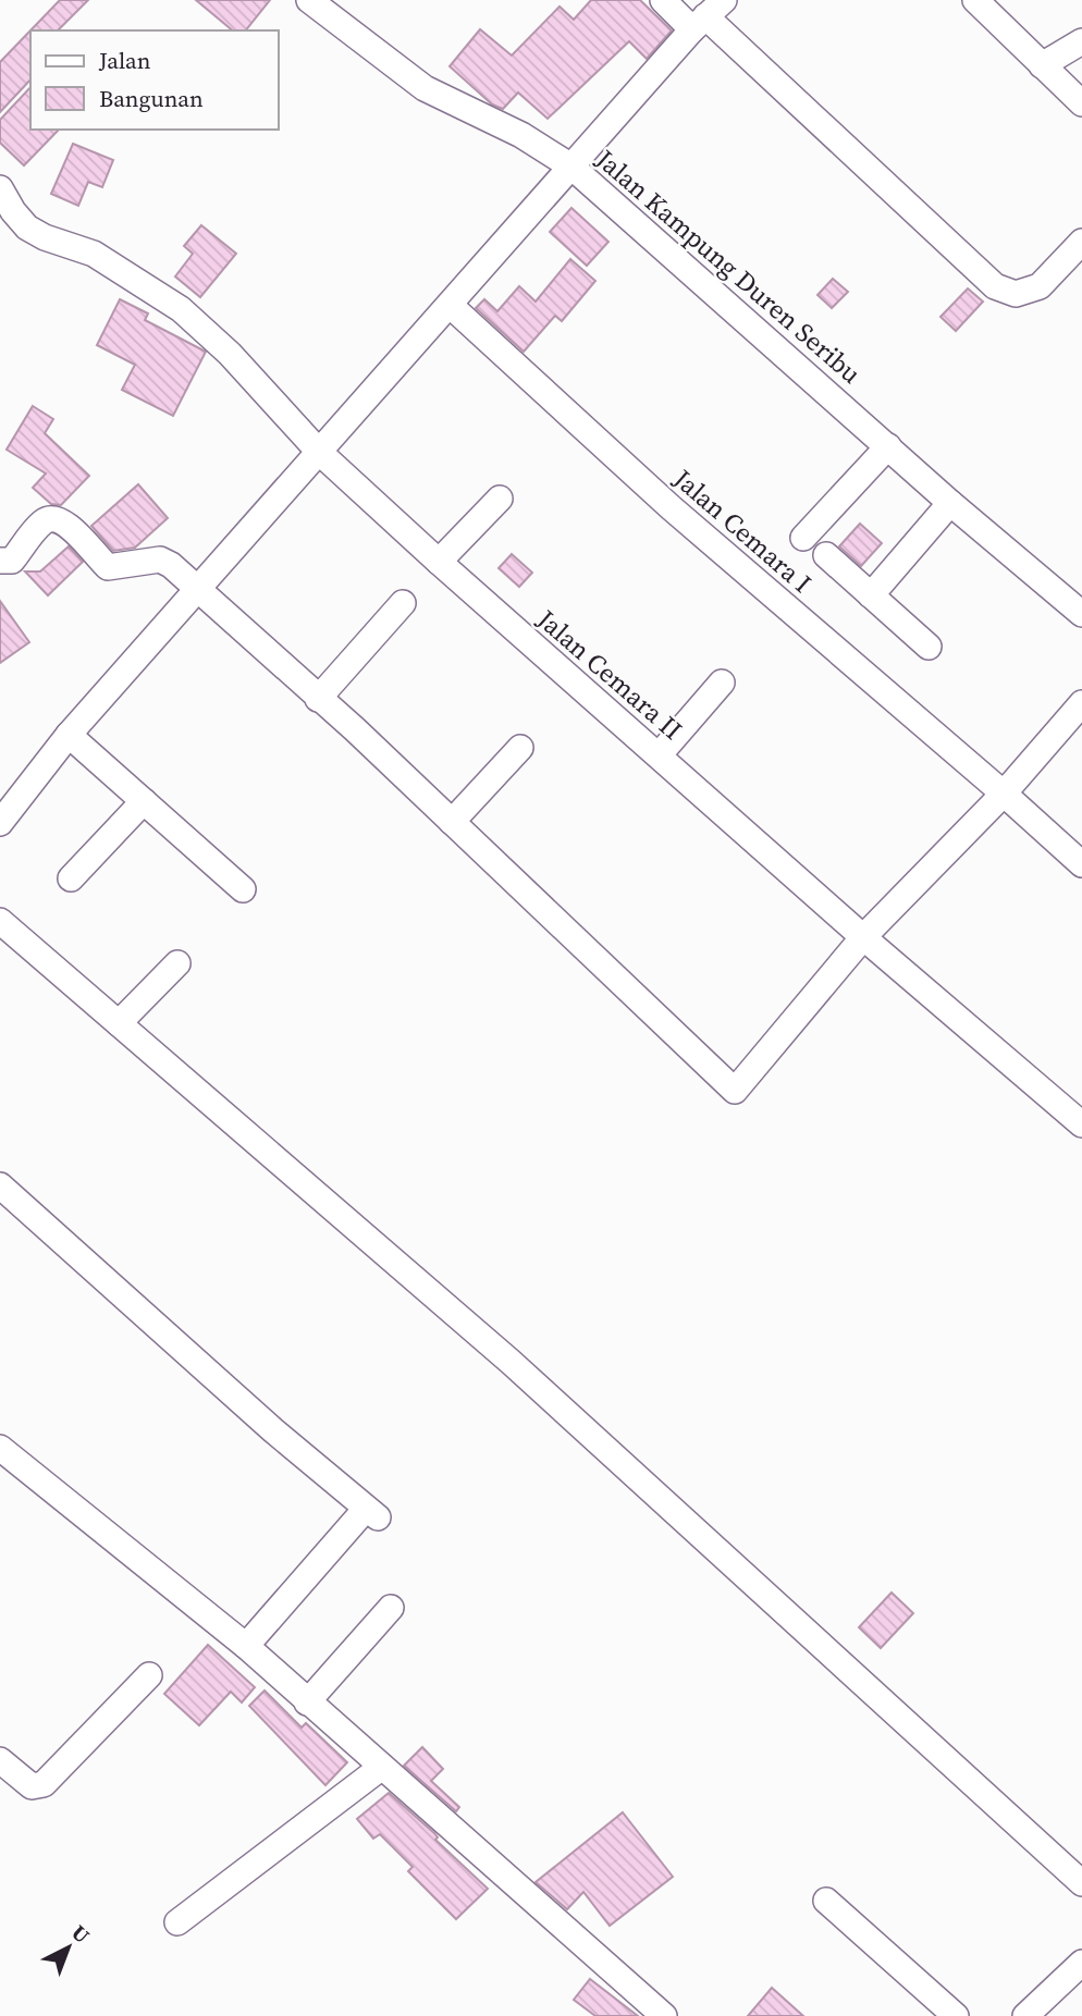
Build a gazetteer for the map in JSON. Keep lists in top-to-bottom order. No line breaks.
{"streets":{"street":["Jalan Kampung Duren Seribu","Jalan Cemara I","Jalan Cemara II"]},"legend":["Jalan","Bangunan"],"north":"top right"}
